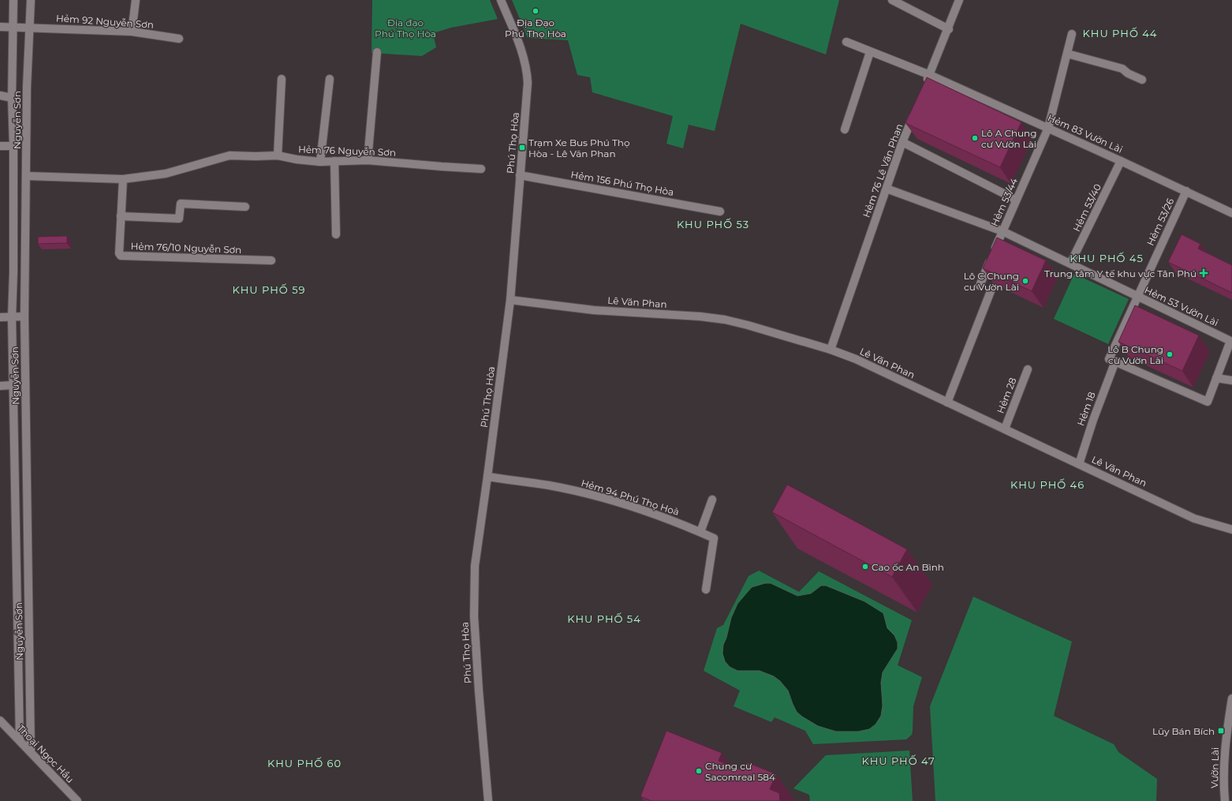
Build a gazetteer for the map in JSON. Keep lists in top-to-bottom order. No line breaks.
{"streets":{"street":["Hẻm 92 Nguyễn Sơn","Nguyễn Sơn","Hẻm 83 Vườn Lài","Phú Thọ Hòa","Hẻm 76 Nguyễn Sơn","Hẻm 76 Lê Văn Phan","Hẻm 156 Phú Thọ Hòa","Hẻm 53/44","Hẻm 53/40","Hẻm 53/26","Hẻm 76/10 Nguyễn Sơn","Lê Văn Phan","Hẻm 53 Vườn Lài","Hẻm 28","Hẻm 18","Hẻm 94 Phú Thọ Hoà","Thoại Ngọc Hầu","Vườn Lài"]},"crossings":[["Hẻm 92 Nguyễn Sơn","Nguyễn Sơn"],["Nguyễn Sơn","Hẻm 76 Nguyễn Sơn"],["Nguyễn Sơn","Thoại Ngọc Hầu"],["Hẻm 83 Vườn Lài","Hẻm 53/44"],["Hẻm 83 Vườn Lài","Hẻm 53/40"],["Hẻm 83 Vườn Lài","Hẻm 53/26"],["Phú Thọ Hòa","Hẻm 156 Phú Thọ Hòa"],["Phú Thọ Hòa","Lê Văn Phan"],["Phú Thọ Hòa","Hẻm 94 Phú Thọ Hoà"],["Hẻm 76 Nguyễn Sơn","Hẻm 76/10 Nguyễn Sơn"],["Hẻm 76 Lê Văn Phan","Lê Văn Phan"],["Hẻm 76 Lê Văn Phan","Hẻm 53 Vườn Lài"],["Hẻm 53/44","Hẻm 53 Vườn Lài"],["Hẻm 53/40","Hẻm 53 Vườn Lài"],["Hẻm 53/26","Hẻm 53 Vườn Lài"],["Hẻm 53/26","Hẻm 18"],["Lê Văn Phan","Hẻm 28"],["Lê Văn Phan","Hẻm 18"],["Hẻm 53 Vườn Lài","Hẻm 18"]],"districts":["KHU PHỐ 44","KHU PHỐ 53","KHU PHỐ 45","KHU PHỐ 59","KHU PHỐ 46","KHU PHỐ 54","KHU PHỐ 47","KHU PHỐ 60"],"parks":["Địa đạo Phú Thọ Hòa"],"places":{"other":["Địa Đạo Phú Thọ Hòa","Lô A Chung cư Vườn Lài","Lô C Chung cư Vườn Lài","Lô B Chung cư Vườn Lài","Cao ốc An Bình","Chung cư Sacomreal 584"],"transit":["Trạm Xe Bus Phú Thọ Hòa - Lê Văn Phan","Lũy Bán Bích"],"health":["Trung tâm Y tế khu vực Tân Phú"]}}
